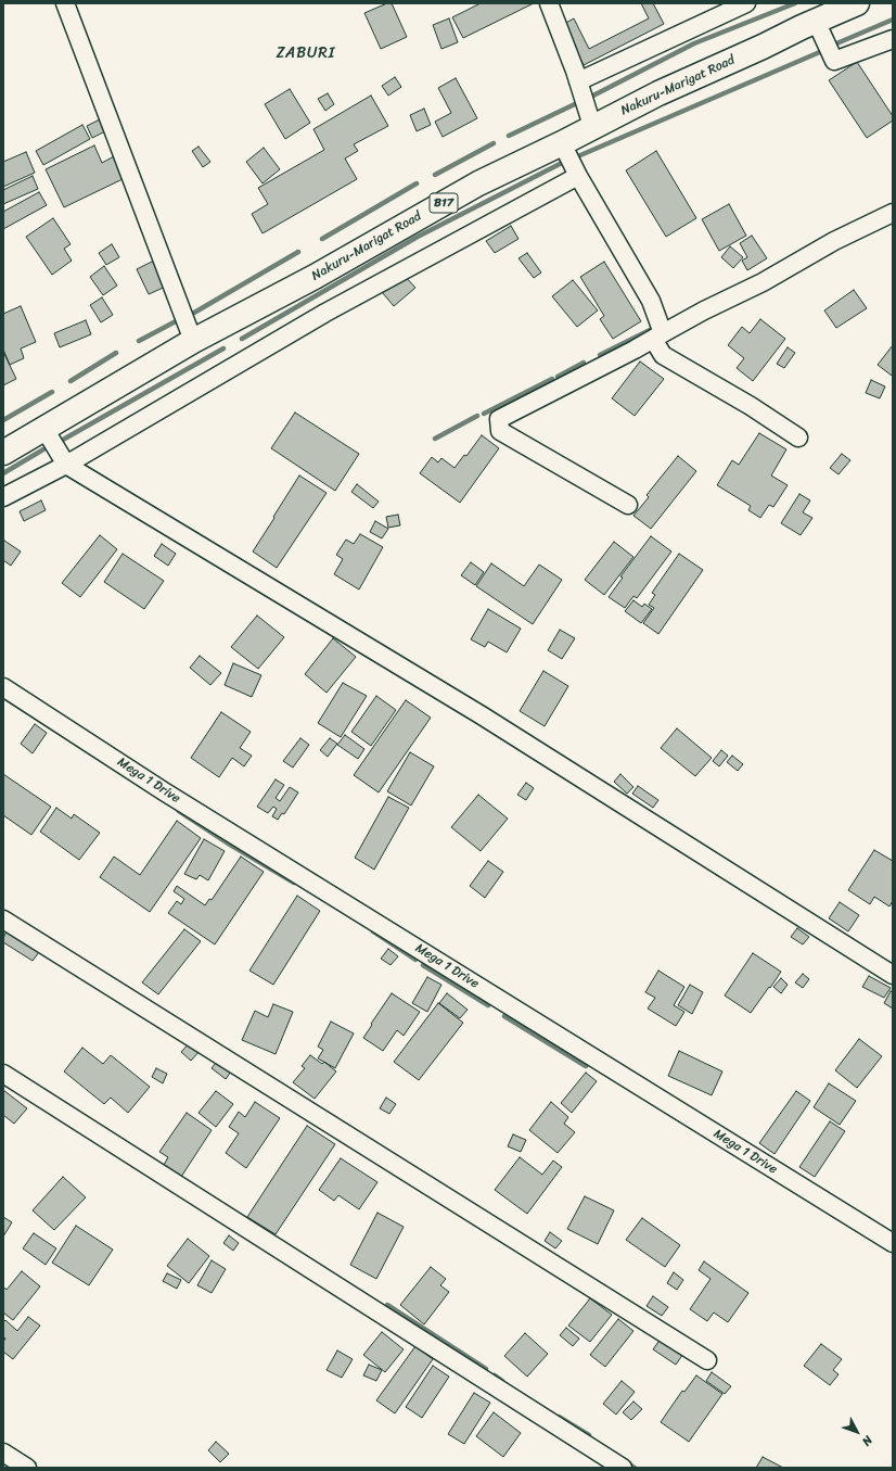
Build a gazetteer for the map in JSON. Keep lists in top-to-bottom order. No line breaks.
{"streets":{"main road":["Nakuru-Marigat Road","B17"],"street":["Mega 1 Drive"]},"districts":["ZABURI"],"north":"bottom right"}
